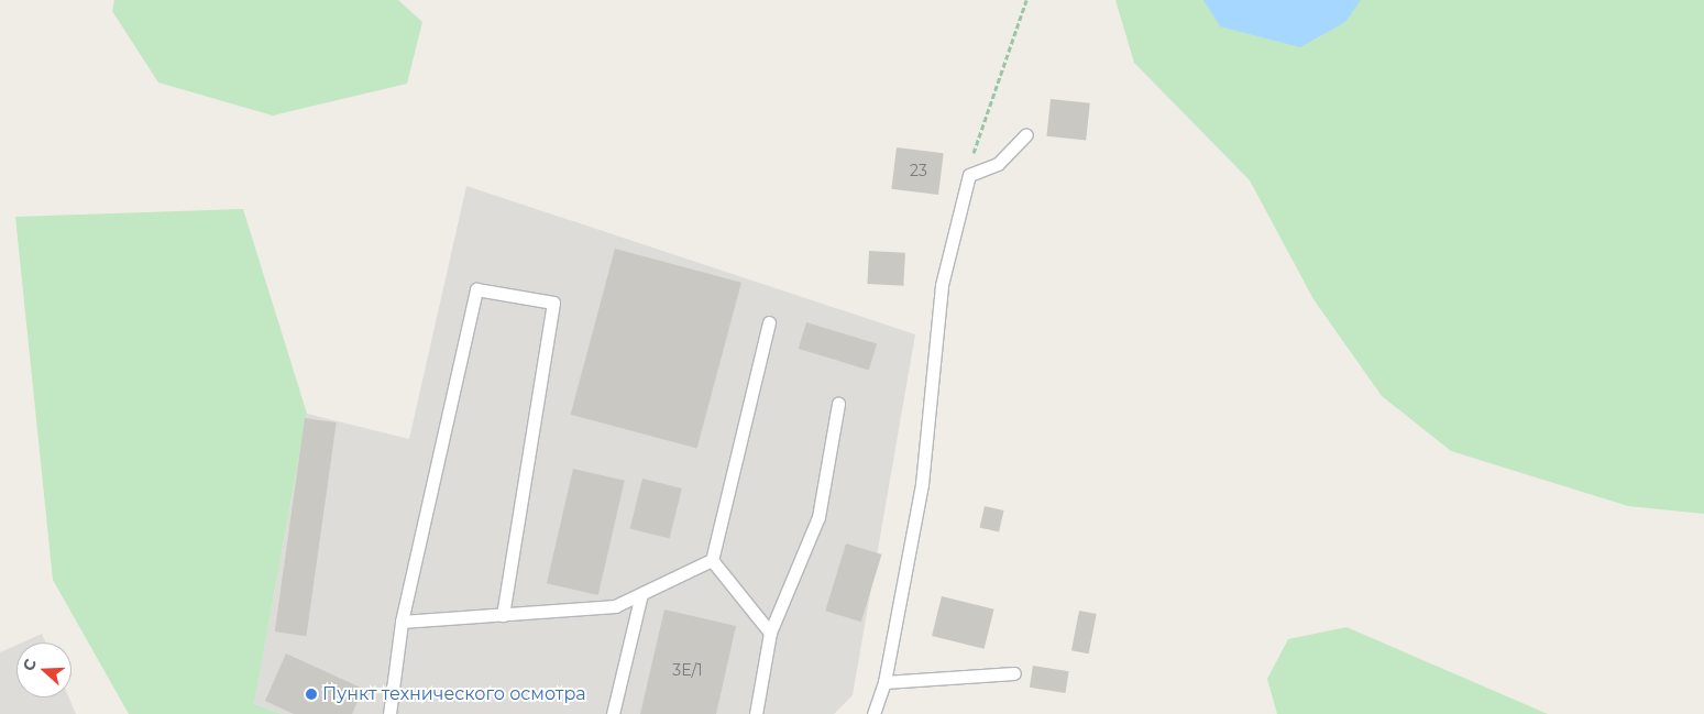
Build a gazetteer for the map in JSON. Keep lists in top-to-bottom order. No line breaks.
{"places":["Пункт технического осмотра"],"house_numbers":["23","3Е/1"],"north":"left"}
